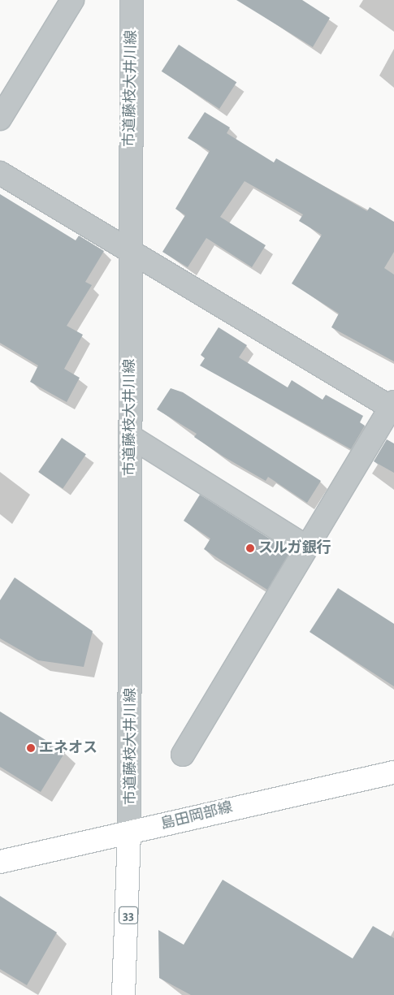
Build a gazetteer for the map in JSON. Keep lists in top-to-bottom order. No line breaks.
{"streets":{"main road":["島田岡部線","33"],"street":["市道藤枝大井川線"]},"crossings":[["市道藤枝大井川線","島田岡部線"],["市道藤枝大井川線","33"],["島田岡部線","33"]],"places":["スルガ銀行","エネオス"]}
